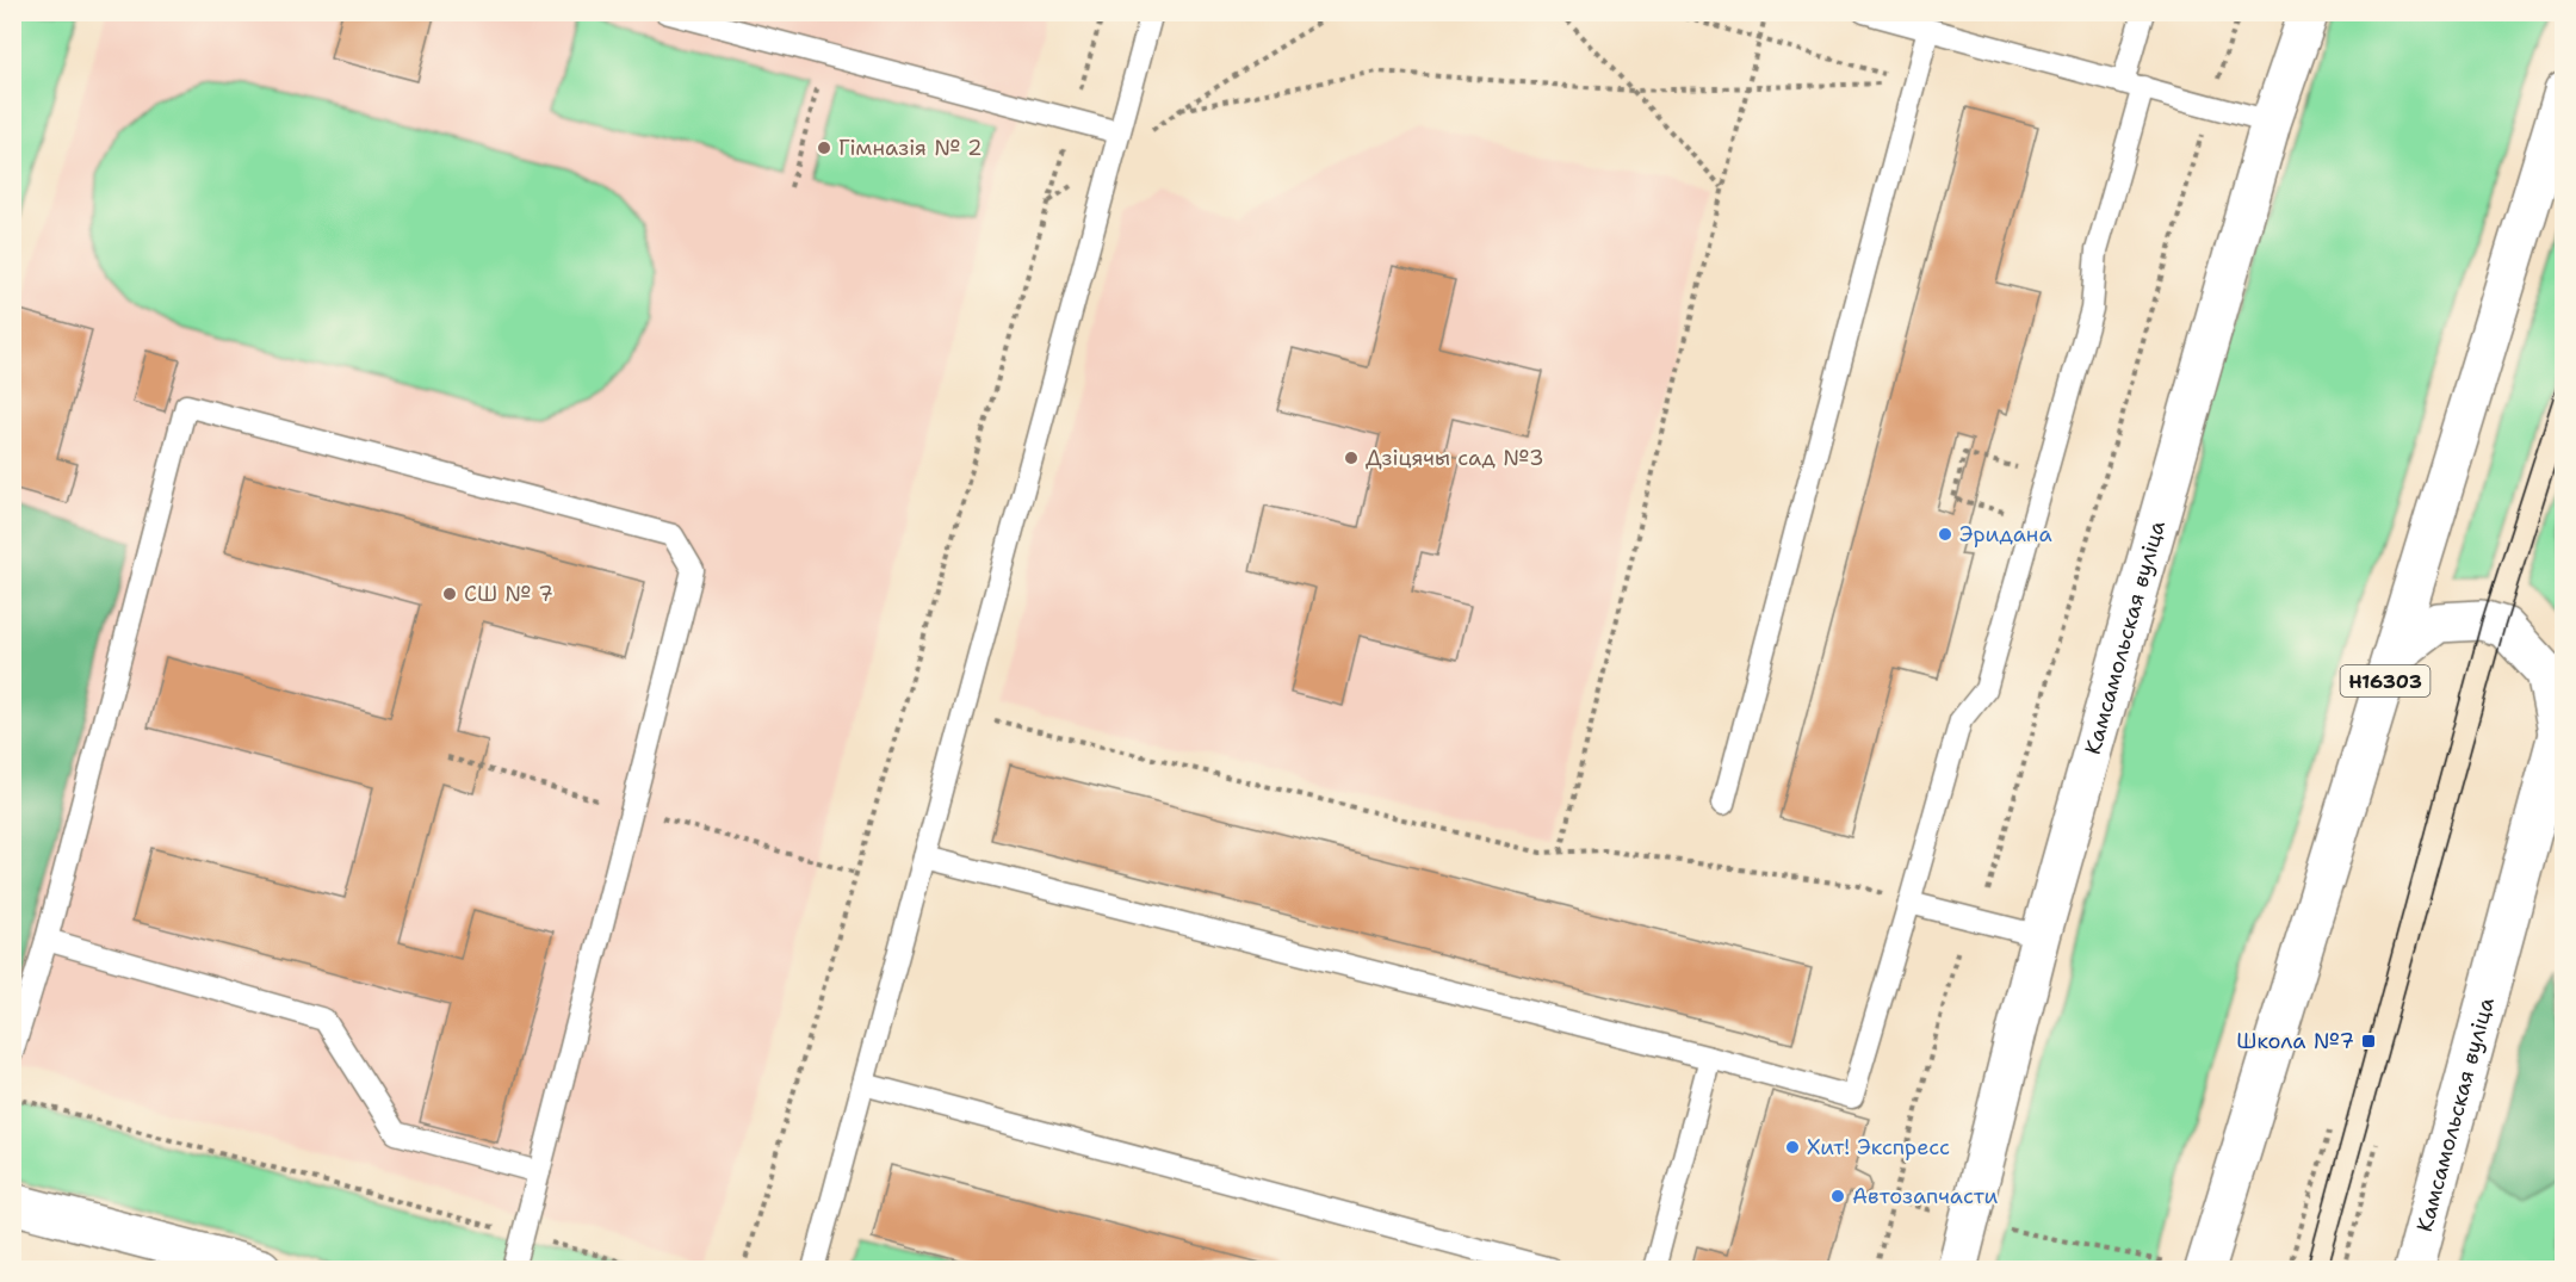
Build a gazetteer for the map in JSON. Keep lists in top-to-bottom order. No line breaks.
{"streets":{"main road":["Камсамольская вуліца","Н16303"]},"places":{"other":["Гімназія № 2","Дзіцячы сад №3","Эридана","СШ № 7","Хит! Экспресс","Автозапчасти"],"transit":["Школа №7"]}}
